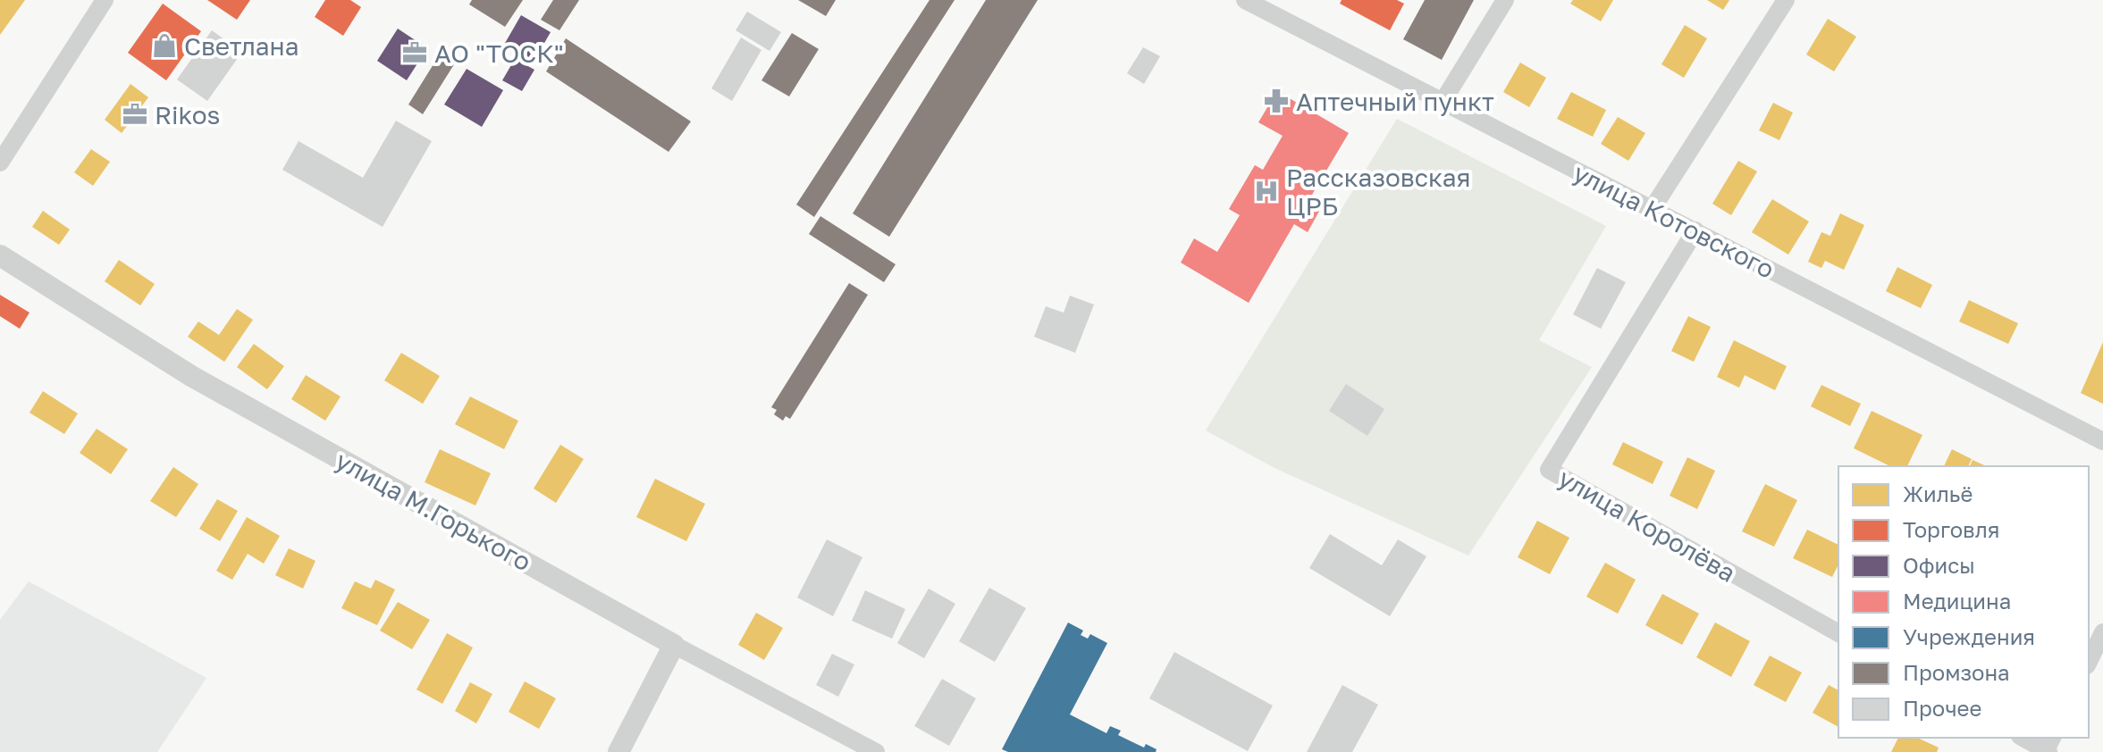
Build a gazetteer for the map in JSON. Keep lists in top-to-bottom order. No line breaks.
{"streets":{"street":["улица Котовского","улица М.Горького","улица Королёва"]},"crossings":[["улица Котовского","улица Королёва"]],"places":{"shop":["Светлана"],"office":["АО \"ТОСК\"","Rikos"],"pharmacy":["Аптечный пункт"],"hospital":["Рассказовская ЦРБ"]},"legend":["Жильё","Торговля","Офисы","Медицина","Учреждения","Промзона","Прочее"]}
